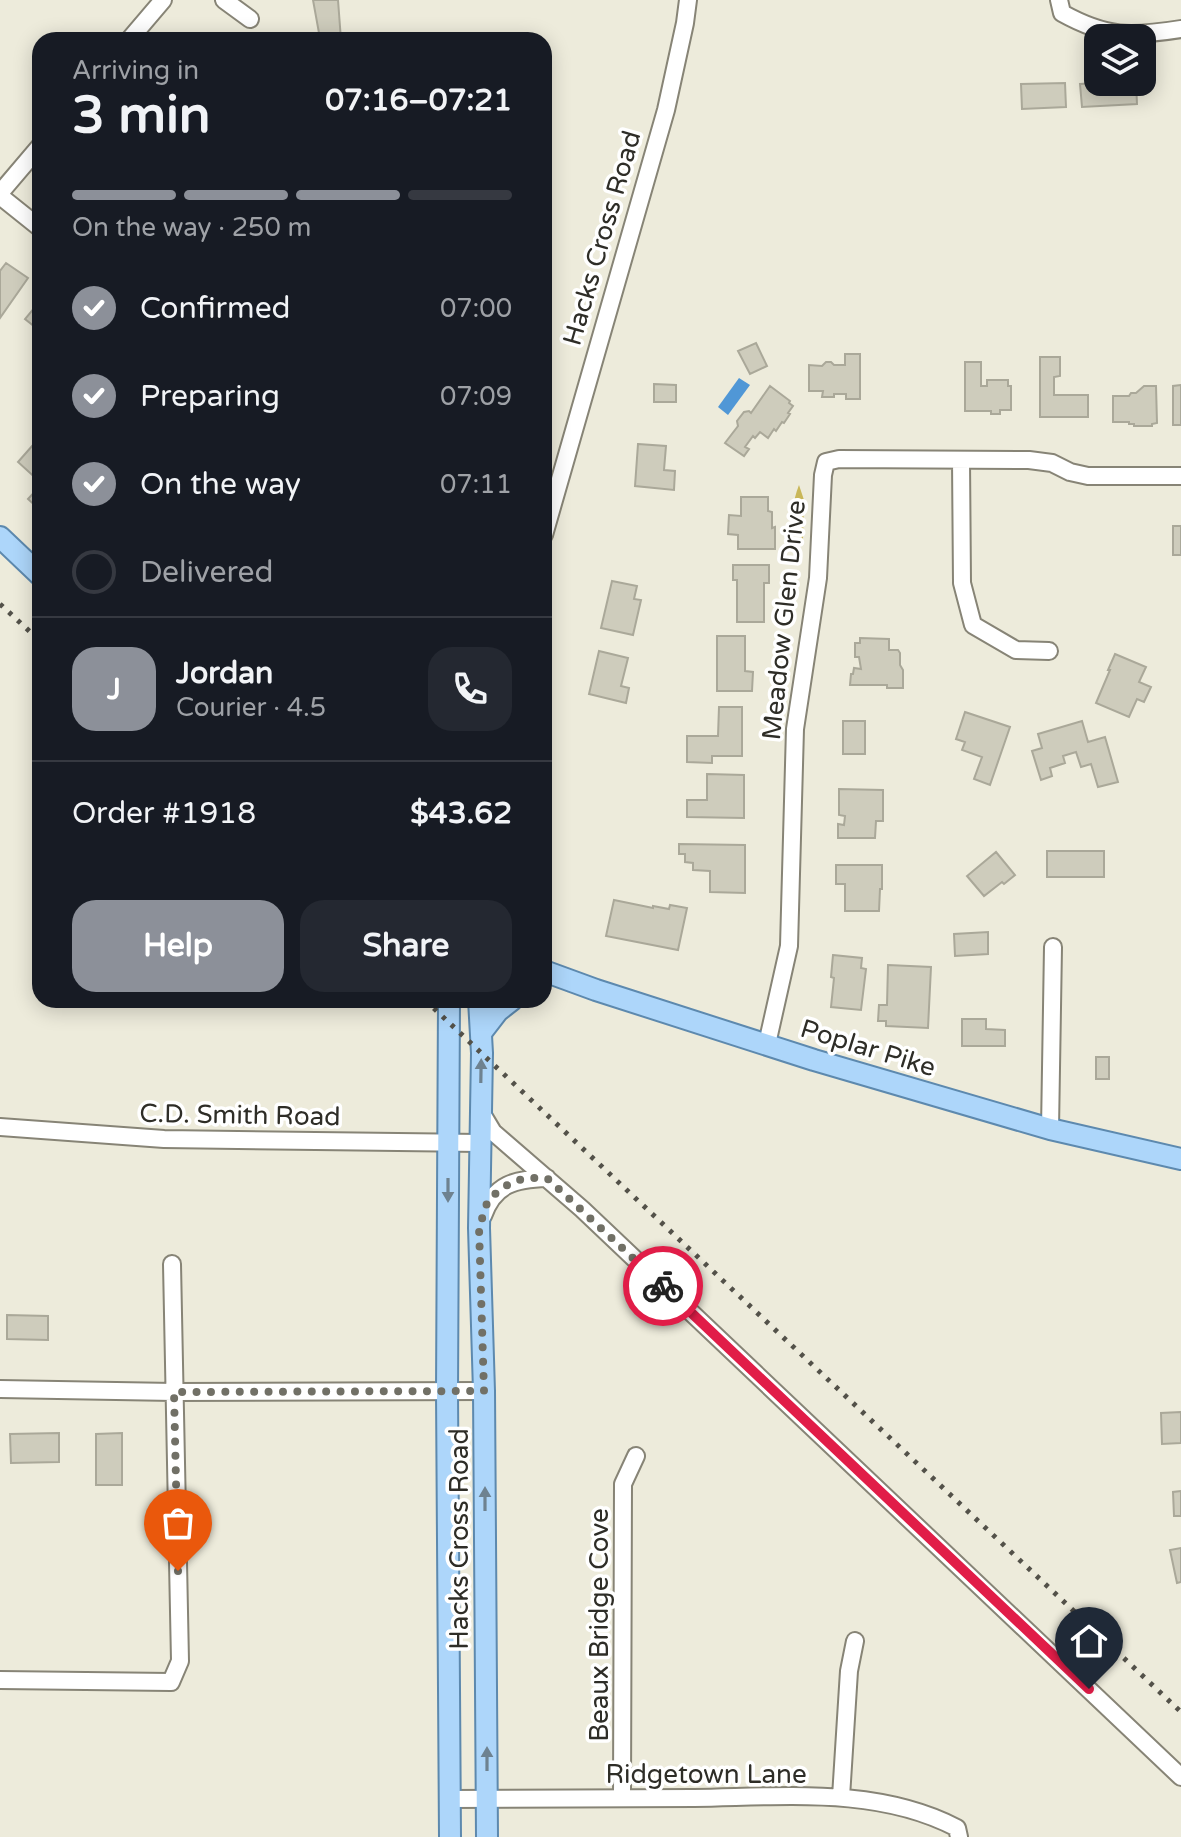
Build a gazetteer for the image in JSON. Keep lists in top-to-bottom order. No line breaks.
{"streets":{"main road":["Hacks Cross Road","Poplar Pike"],"street":["Meadow Glen Drive","C.D. Smith Road","Beaux Bridge Cove","Ridgetown Lane"]},"crossings":[["Hacks Cross Road","C.D. Smith Road"],["Hacks Cross Road","Ridgetown Lane"],["Meadow Glen Drive","Poplar Pike"],["Beaux Bridge Cove","Ridgetown Lane"]],"page":{"heading":["3 min","Arriving in","07:16–07:21"],"panel":["Jordan","Courier · 4.5","Order #1918","$43.62"],"bar":"On the way · 250 m","list":[["Confirmed","07:00"],["Preparing","07:09"],["On the way","07:11"],"Delivered"],"round":"J","buttons":["Help","Share"]}}
